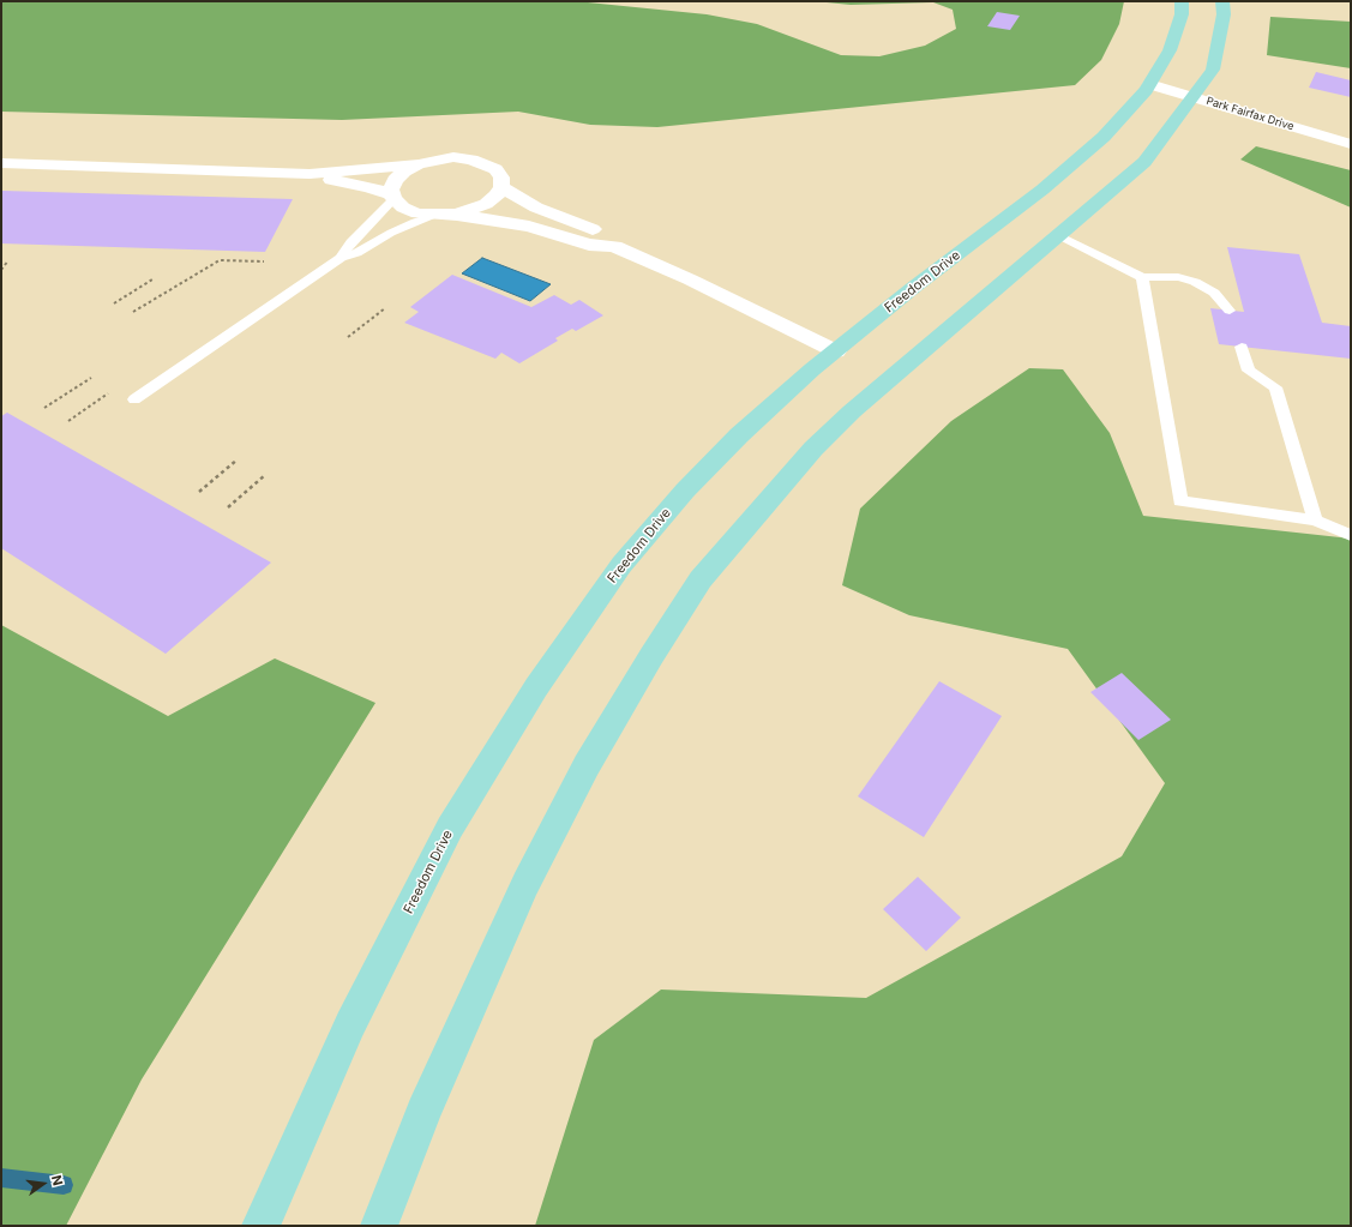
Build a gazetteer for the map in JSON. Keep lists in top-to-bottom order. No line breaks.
{"streets":{"main road":["Freedom Drive"],"street":["Park Fairfax Drive"]},"crossings":[["Park Fairfax Drive","Freedom Drive"]],"north":"right"}
